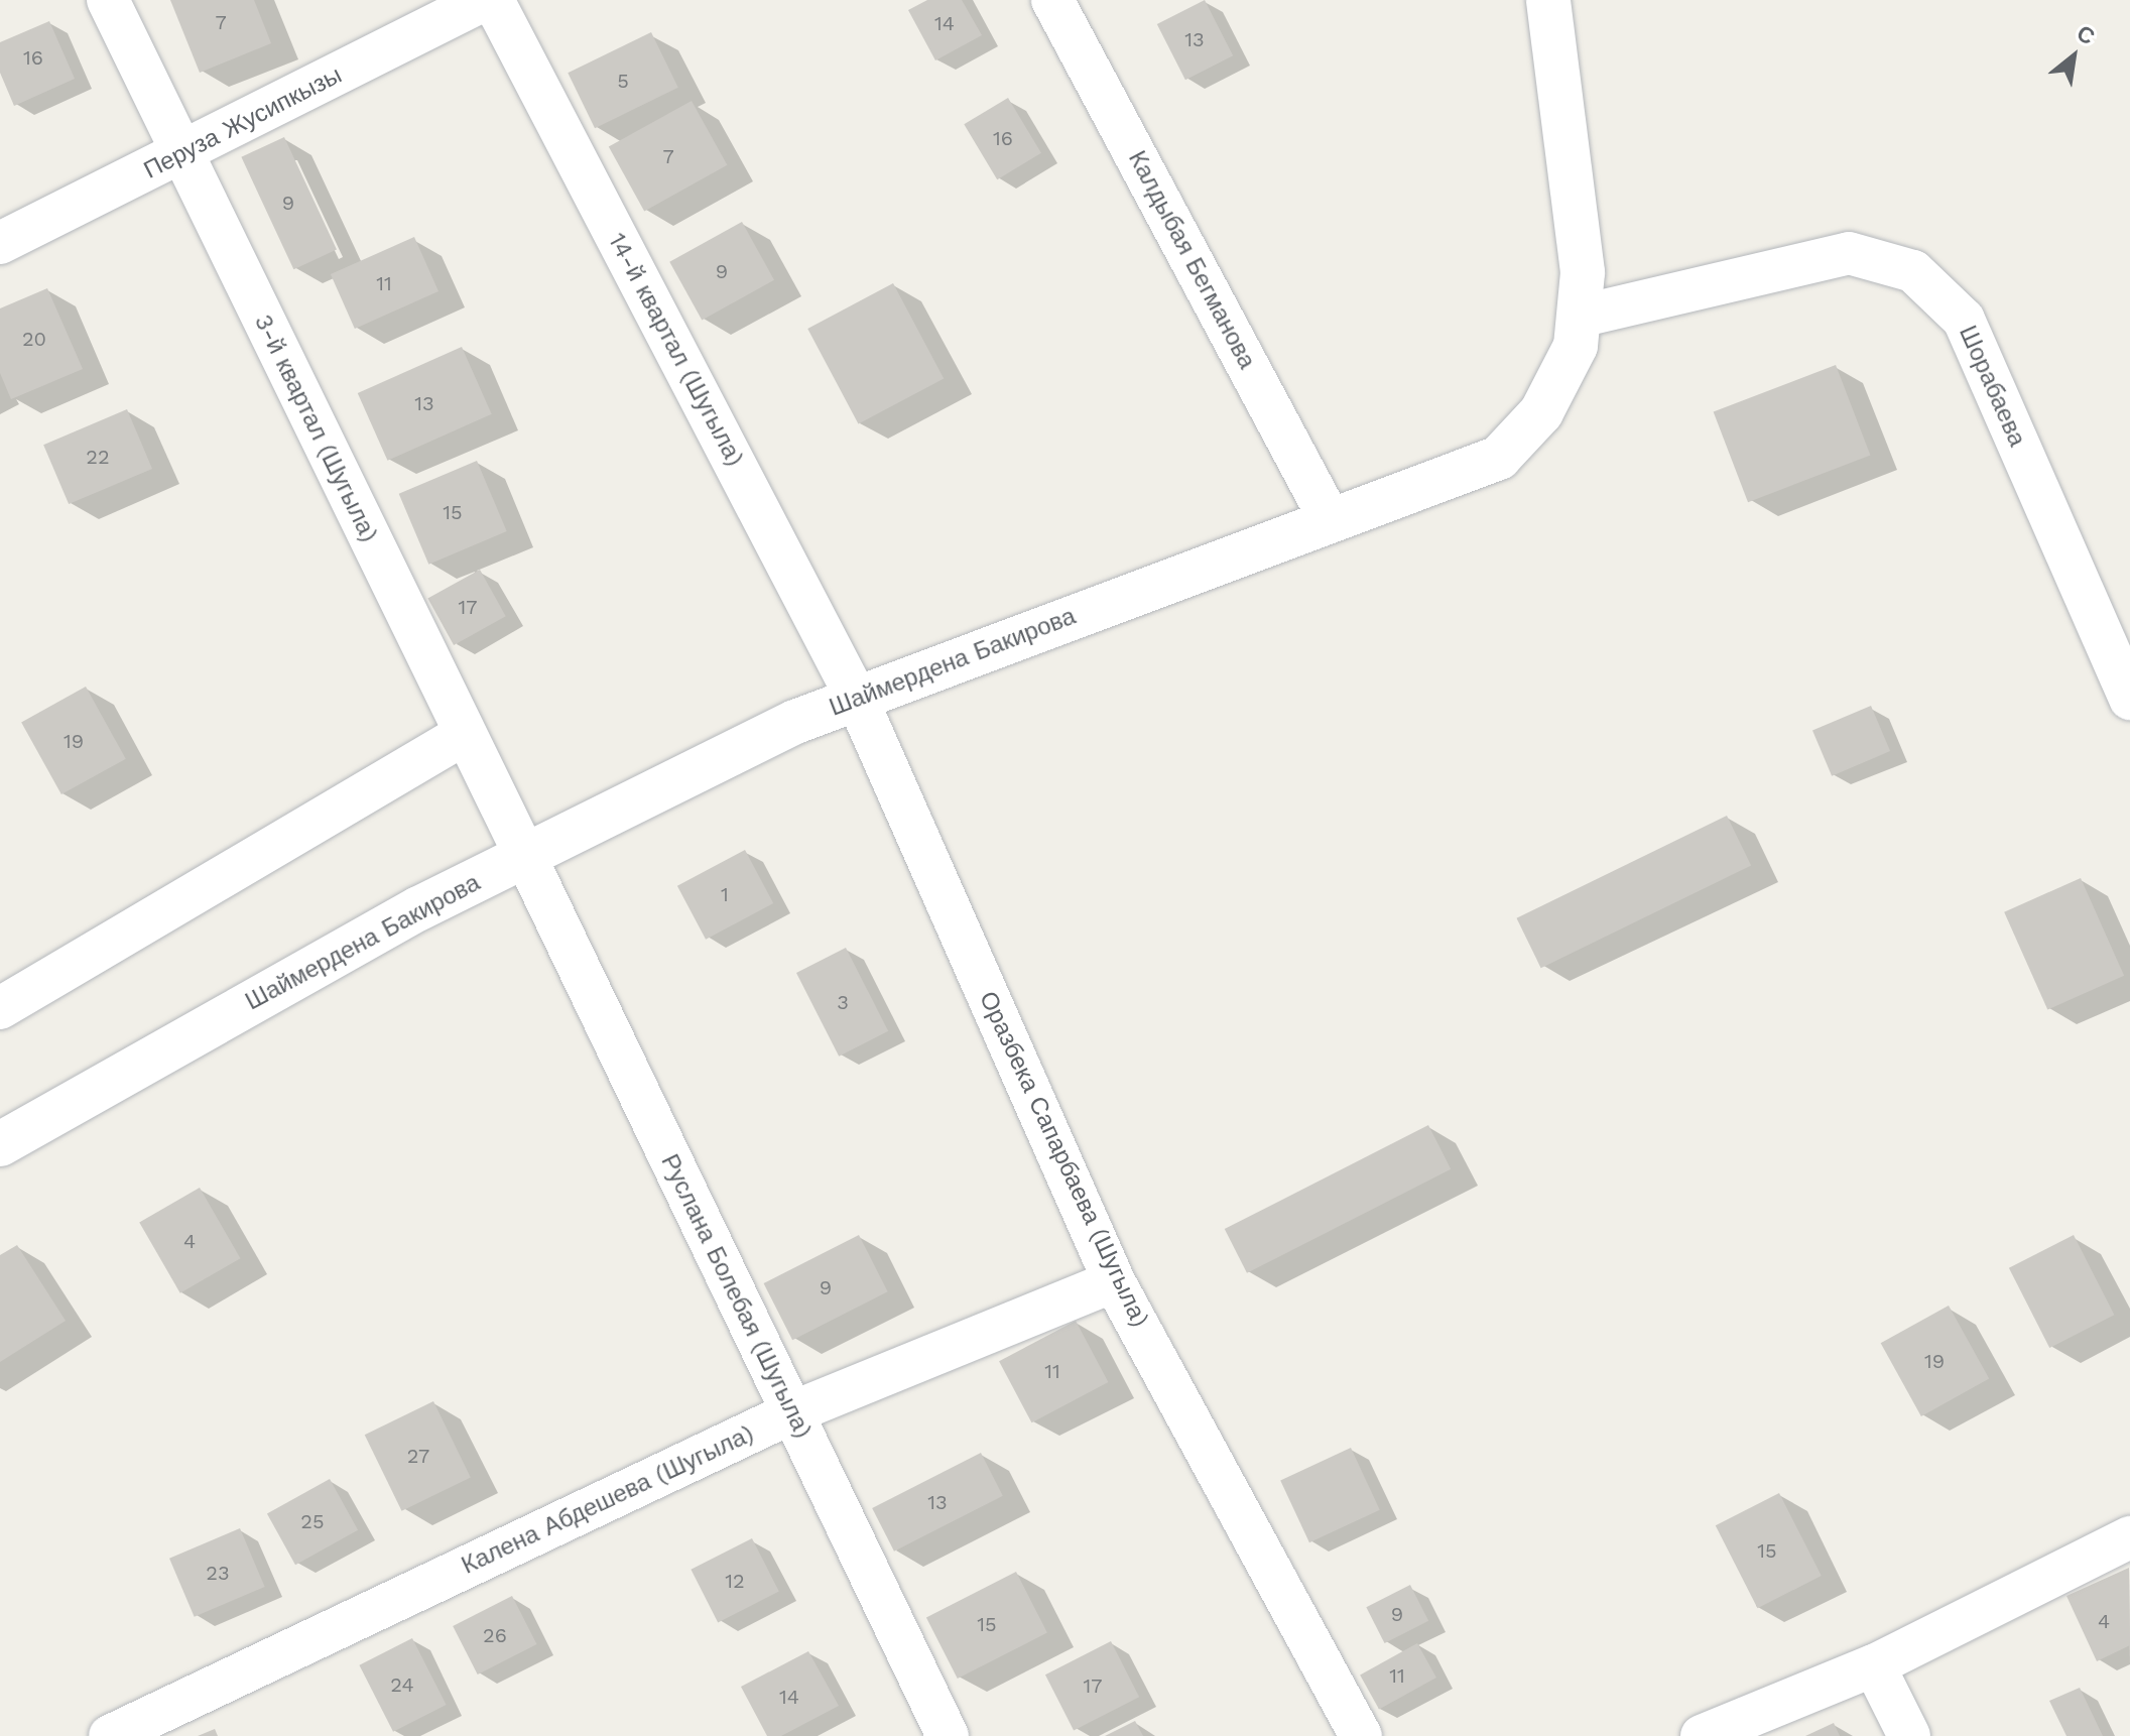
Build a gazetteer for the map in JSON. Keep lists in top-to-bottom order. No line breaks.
{"streets":{"street":["Перуза Жусипкызы","Калдыбая Бегманова","14-й квартал (Шугыла)","Шорабаева","3-й квартал (Шугыла)","Шаймердена Бакирова","Оразбека Сапарбаева (Шугыла)","Руслана Болебая (Шугыла)","Калена Абдешева (Шугыла)"]},"crossings":[["Перуза Жусипкызы","3-й квартал (Шугыла)"],["Калдыбая Бегманова","Шаймердена Бакирова"],["14-й квартал (Шугыла)","Шаймердена Бакирова"],["14-й квартал (Шугыла)","Оразбека Сапарбаева (Шугыла)"],["Шорабаева","Шаймердена Бакирова"],["3-й квартал (Шугыла)","Шаймердена Бакирова"],["3-й квартал (Шугыла)","Руслана Болебая (Шугыла)"],["Шаймердена Бакирова","Оразбека Сапарбаева (Шугыла)"],["Шаймердена Бакирова","Руслана Болебая (Шугыла)"],["Оразбека Сапарбаева (Шугыла)","Калена Абдешева (Шугыла)"],["Руслана Болебая (Шугыла)","Калена Абдешева (Шугыла)"]],"house_numbers":["7","14","13","16","5","16","7","9","9","11","20","13","22","15","17","19","1","3","4","9","19","11","27","13","25","15","23","12","9","4","15","26","11","24","17","14"],"north":"top right"}
